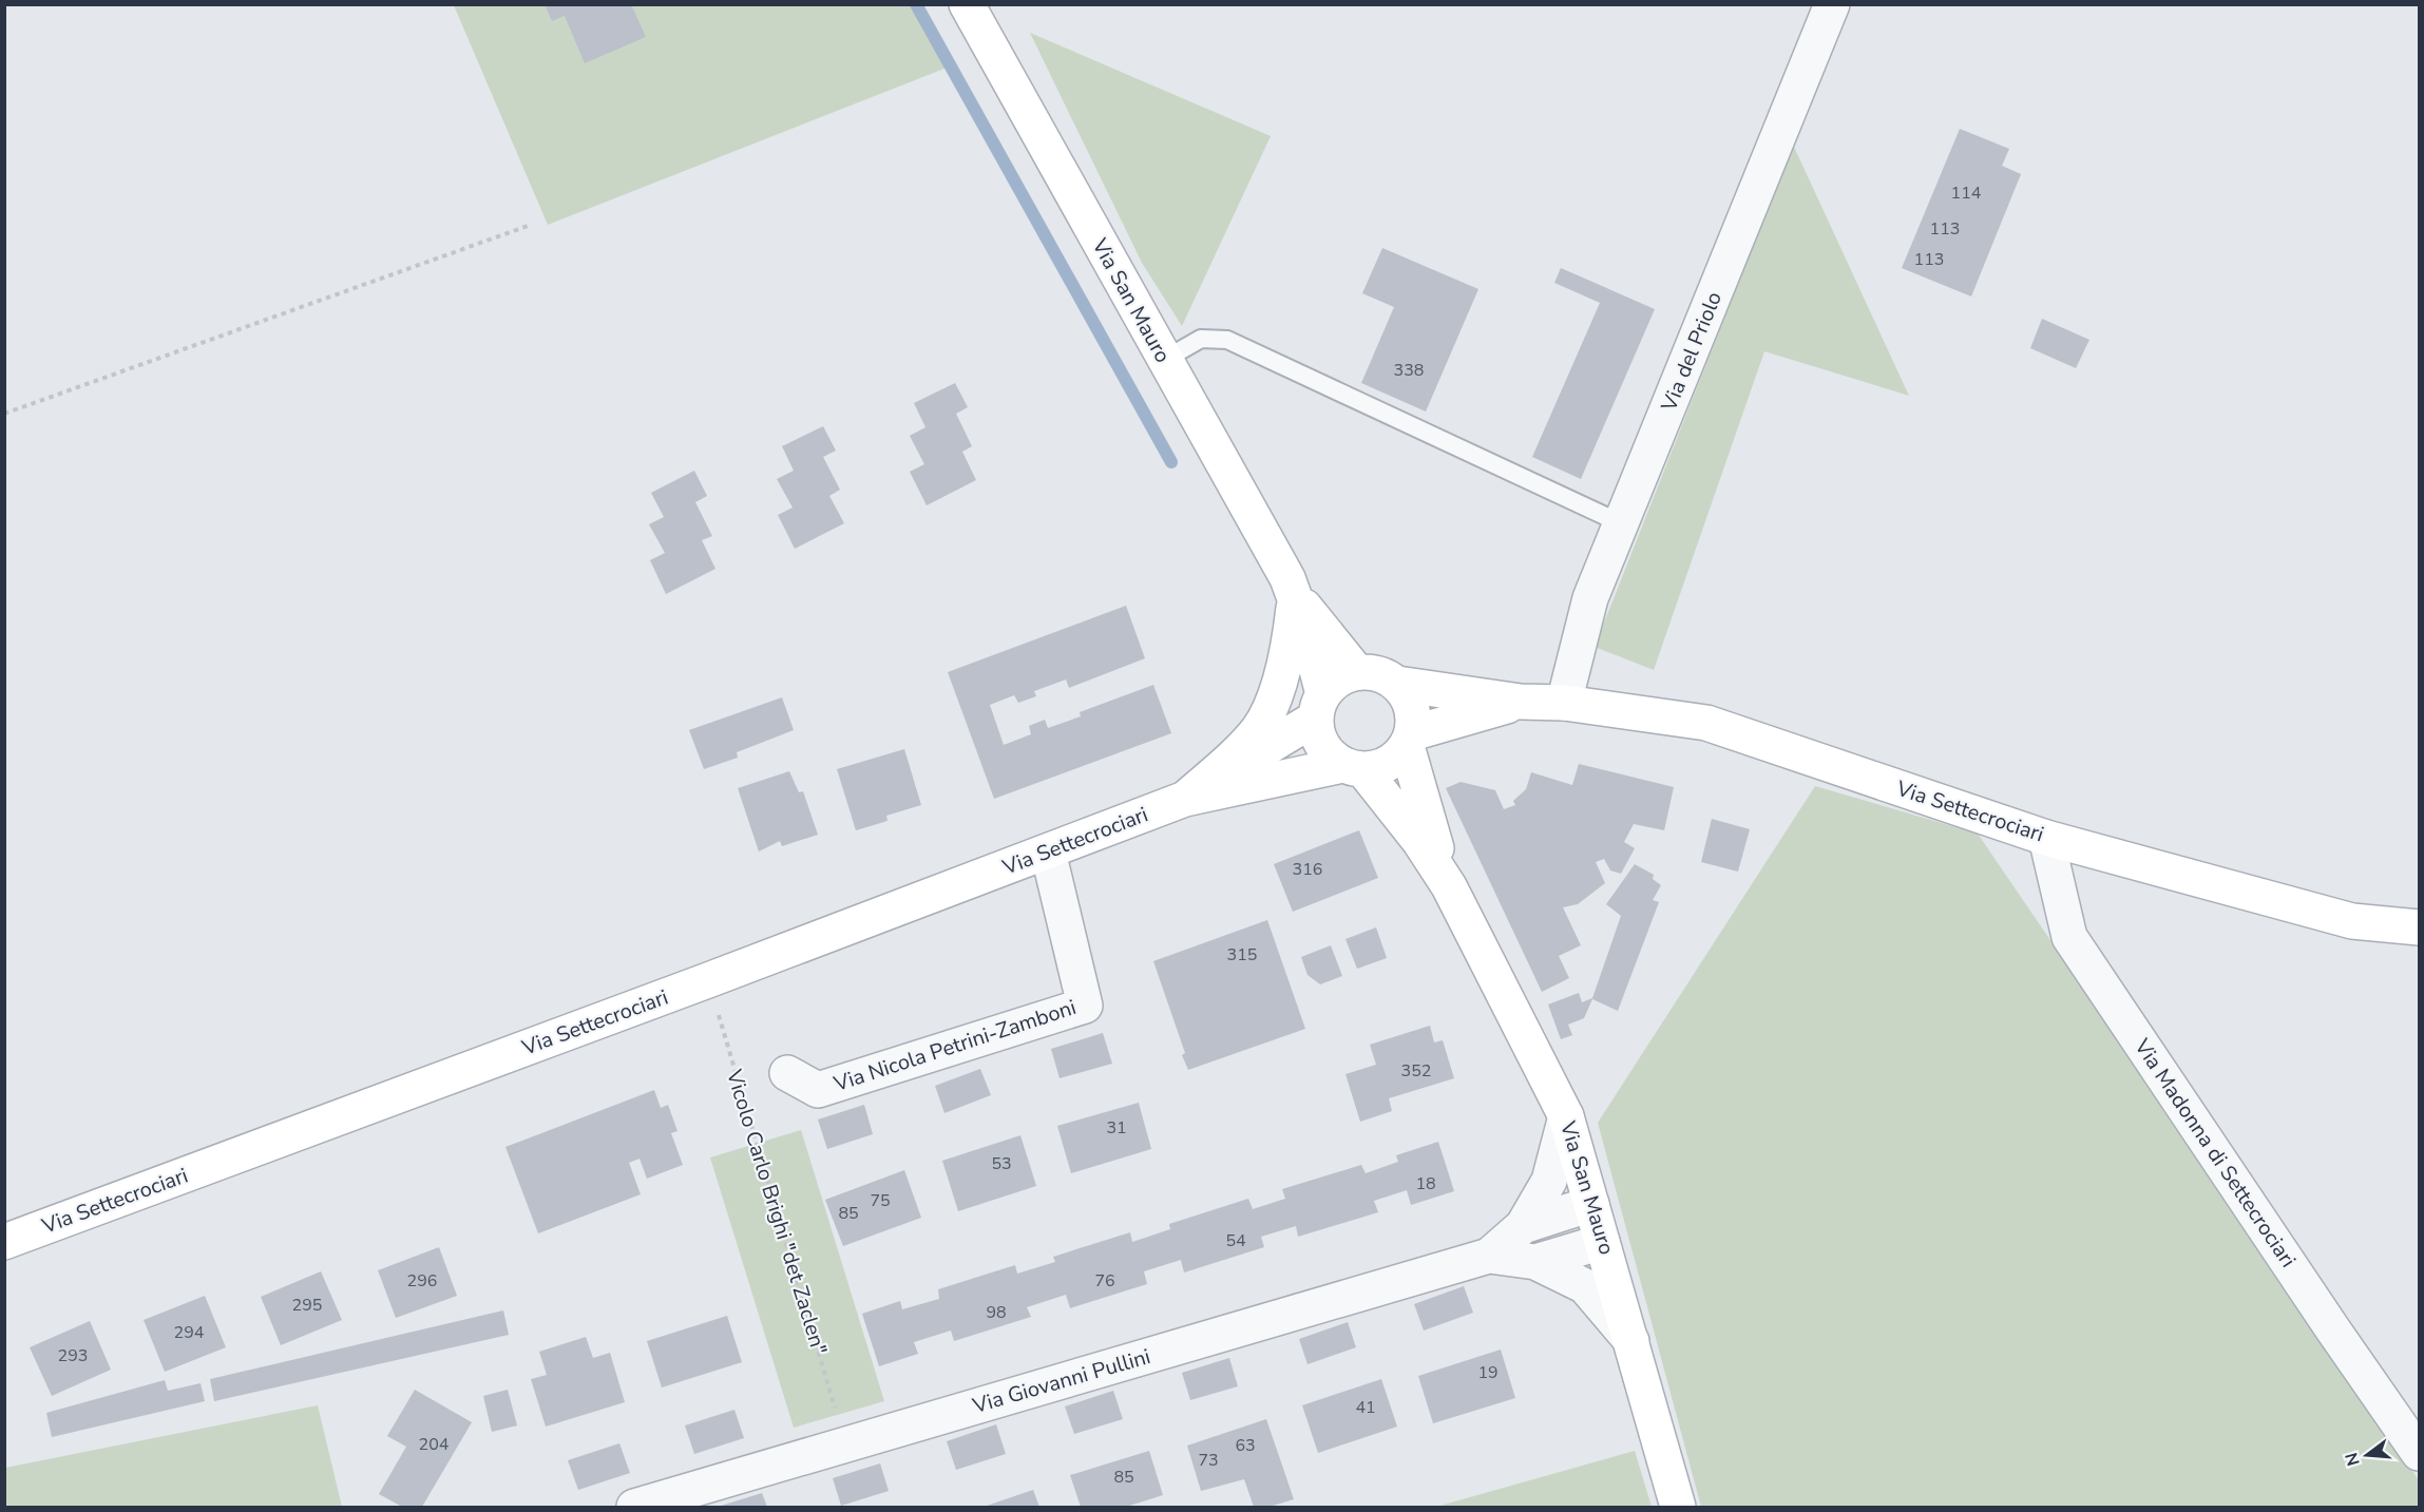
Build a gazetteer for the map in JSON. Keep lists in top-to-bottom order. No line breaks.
{"streets":{"main road":["Via San Mauro","Via Settecrociari"],"street":["Via del Priolo","Via Nicola Petrini-Zamboni","Via Madonna di Settecrociari","Via Giovanni Pullini"],"path":["Vicolo Carlo Brighi \"det Zaclen\""]},"crossings":[["Via San Mauro","Via Settecrociari"],["Via San Mauro","Via Giovanni Pullini"],["Via del Priolo","Via Settecrociari"],["Via Settecrociari","Via Nicola Petrini-Zamboni"],["Via Settecrociari","Via Madonna di Settecrociari"],["Via Settecrociari","Vicolo Carlo Brighi \"det Zaclen\""],["Vicolo Carlo Brighi \"det Zaclen\"","Via Giovanni Pullini"]],"house_numbers":["114","113","113","338","316","315","352","31","53","18","75","85","54","296","76","295","98","294","293","19","41","204","63","73","85"],"north":"left"}
